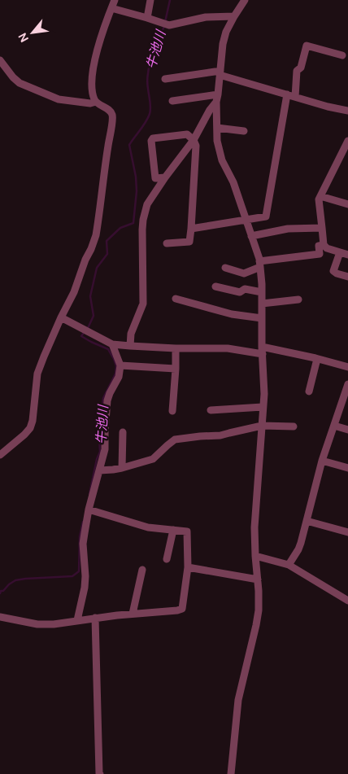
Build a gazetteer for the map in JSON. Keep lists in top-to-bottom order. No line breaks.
{"water":["牛池川"],"north":"bottom left"}
